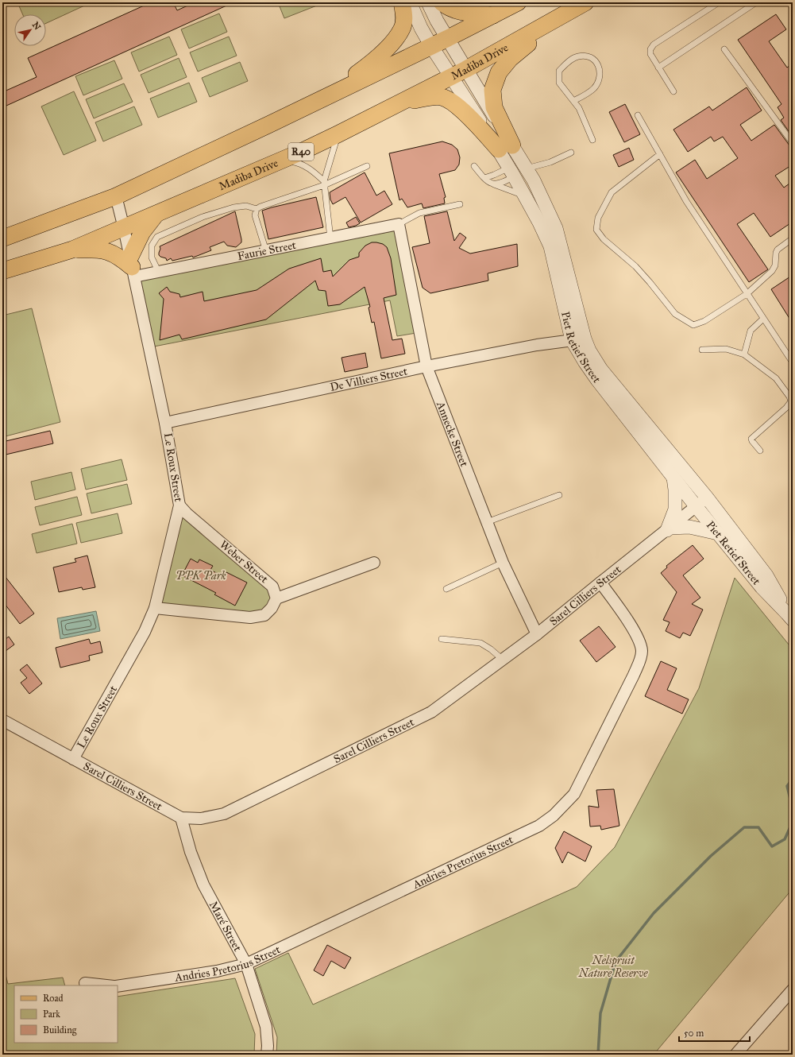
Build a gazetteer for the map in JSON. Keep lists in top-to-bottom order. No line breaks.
{"streets":{"main road":["Madiba Drive","R40"],"street":["Faurie Street","Piet Retief Street","De Villiers Street","Annecke Street","Le Roux Street","Weber Street","Sarel Cilliers Street","Andries Pretorius Street","Maré Street"]},"crossings":[["Madiba Drive","Piet Retief Street"],["Madiba Drive","Le Roux Street"],["Faurie Street","Annecke Street"],["Faurie Street","Le Roux Street"],["Piet Retief Street","De Villiers Street"],["Piet Retief Street","Sarel Cilliers Street"],["De Villiers Street","Annecke Street"],["De Villiers Street","Le Roux Street"],["Annecke Street","Sarel Cilliers Street"],["Le Roux Street","Weber Street"],["Le Roux Street","Sarel Cilliers Street"],["Sarel Cilliers Street","Andries Pretorius Street"],["Sarel Cilliers Street","Maré Street"],["Andries Pretorius Street","Maré Street"]],"parks":["PPK Park","Nelspruit Nature Reserve"],"legend":["Road","Park","Building"],"scale_bar":"50 m","north":"top right"}
